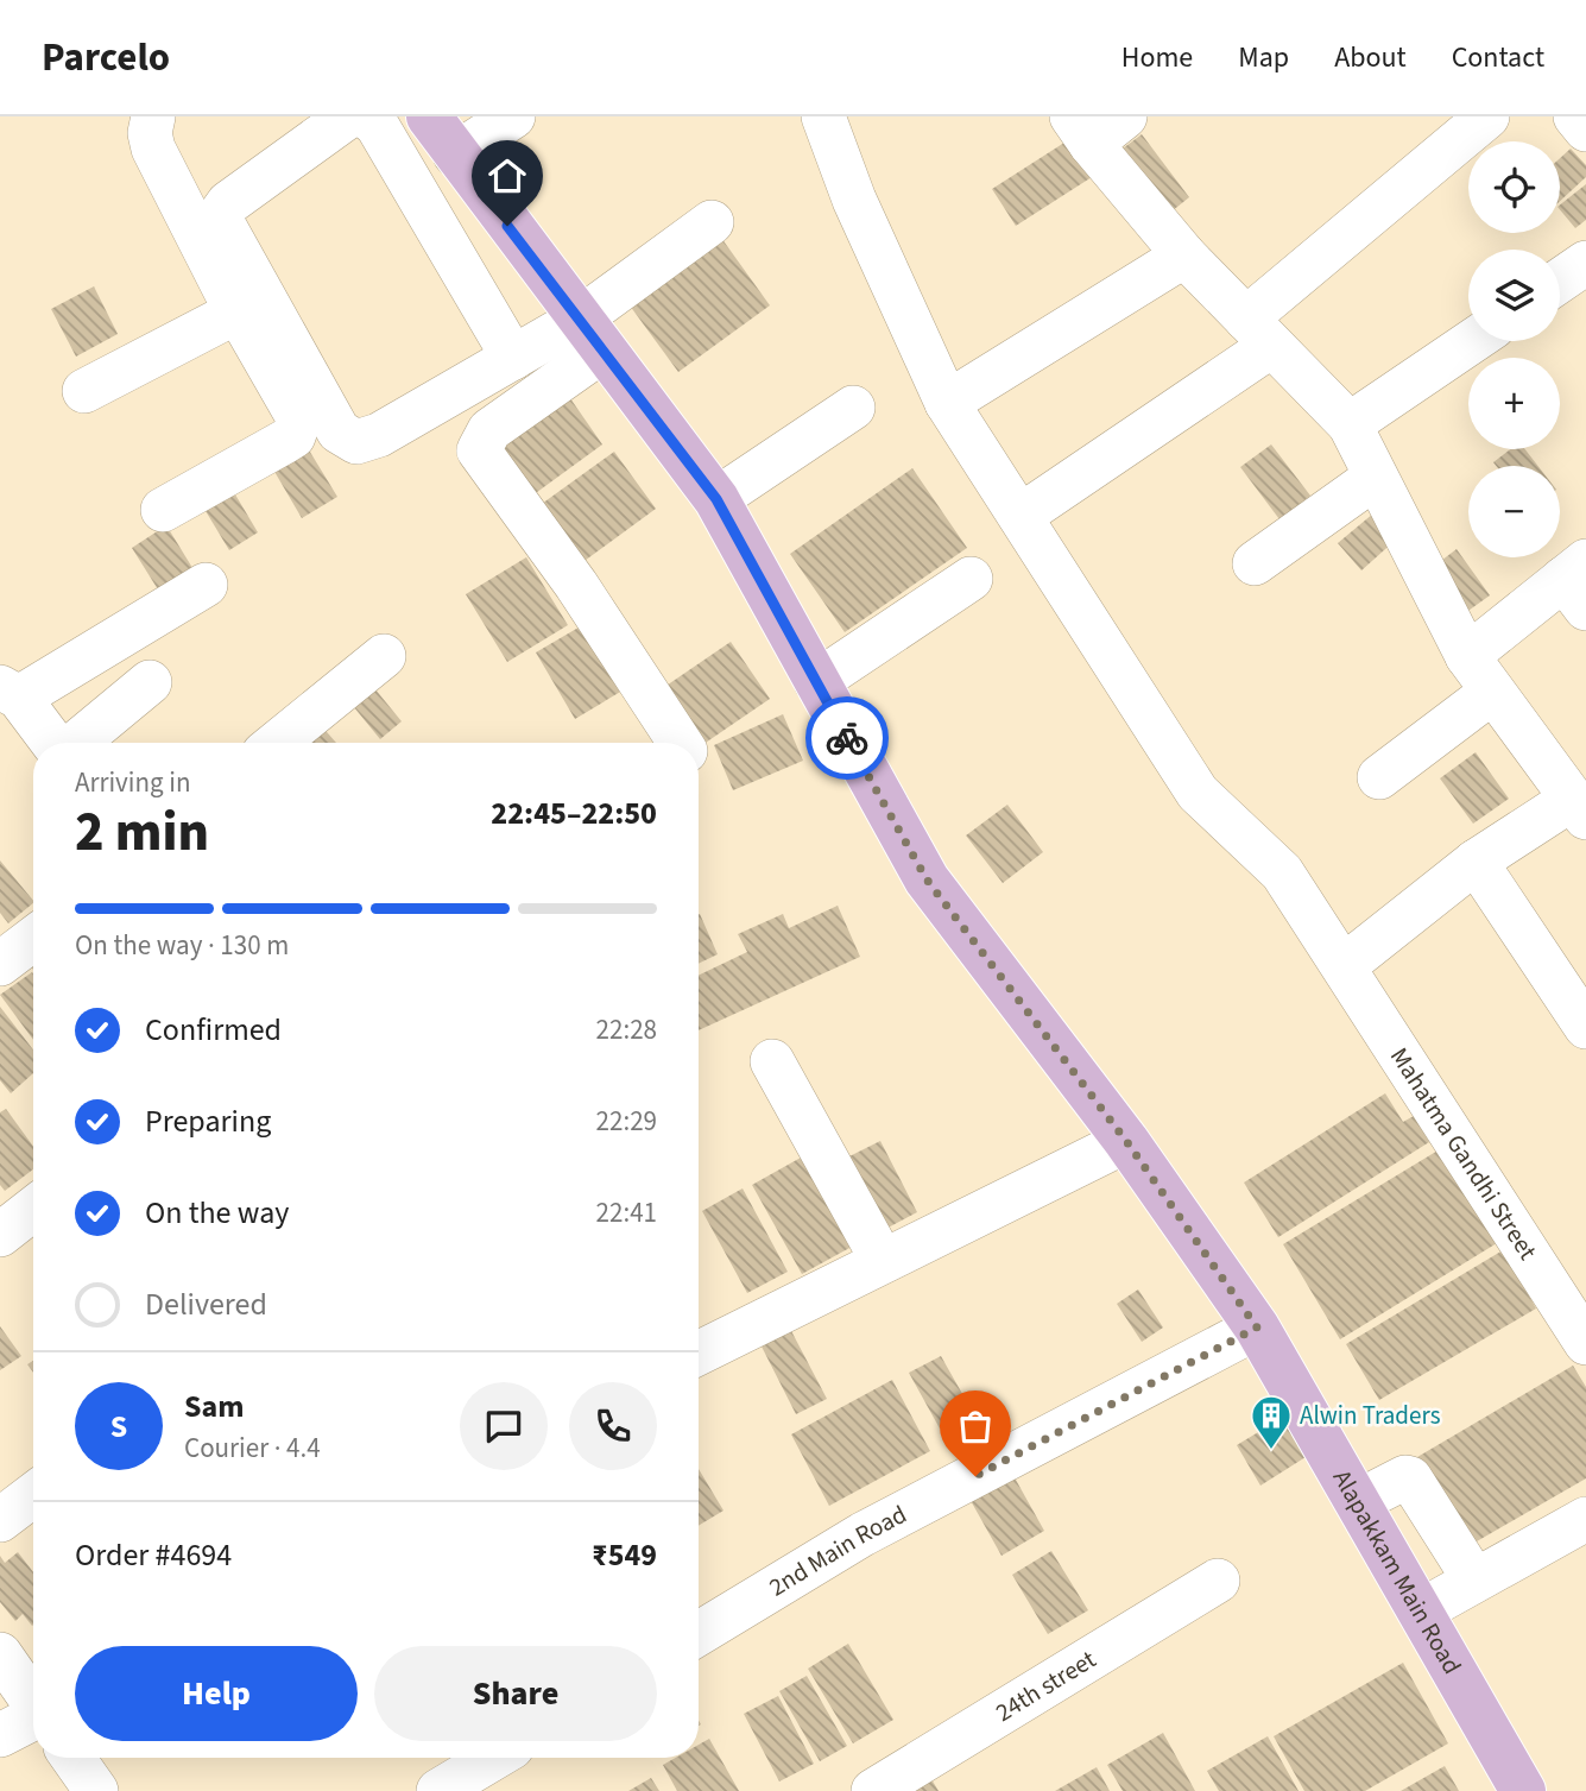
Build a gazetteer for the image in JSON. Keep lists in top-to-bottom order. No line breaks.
{"streets":{"main road":["Alapakkam Main Road"],"street":["Mahatma Gandhi Street","2nd Main Road","24th street"]},"crossings":[["2nd Main Road","Alapakkam Main Road"]],"places":{"building":["Alwin Traders"]},"page":{"header":"Parcelo","nav":["Home","Map","About","Contact"],"map_buttons":["+","−"],"heading":["2 min","Arriving in","22:45–22:50"],"panel":["Sam","Courier · 4.4","Order #4694","₹549"],"bar":"On the way · 130 m","list":[["Confirmed","22:28"],["Preparing","22:29"],["On the way","22:41"],"Delivered"],"round":"S","buttons":["Help","Share"]}}
